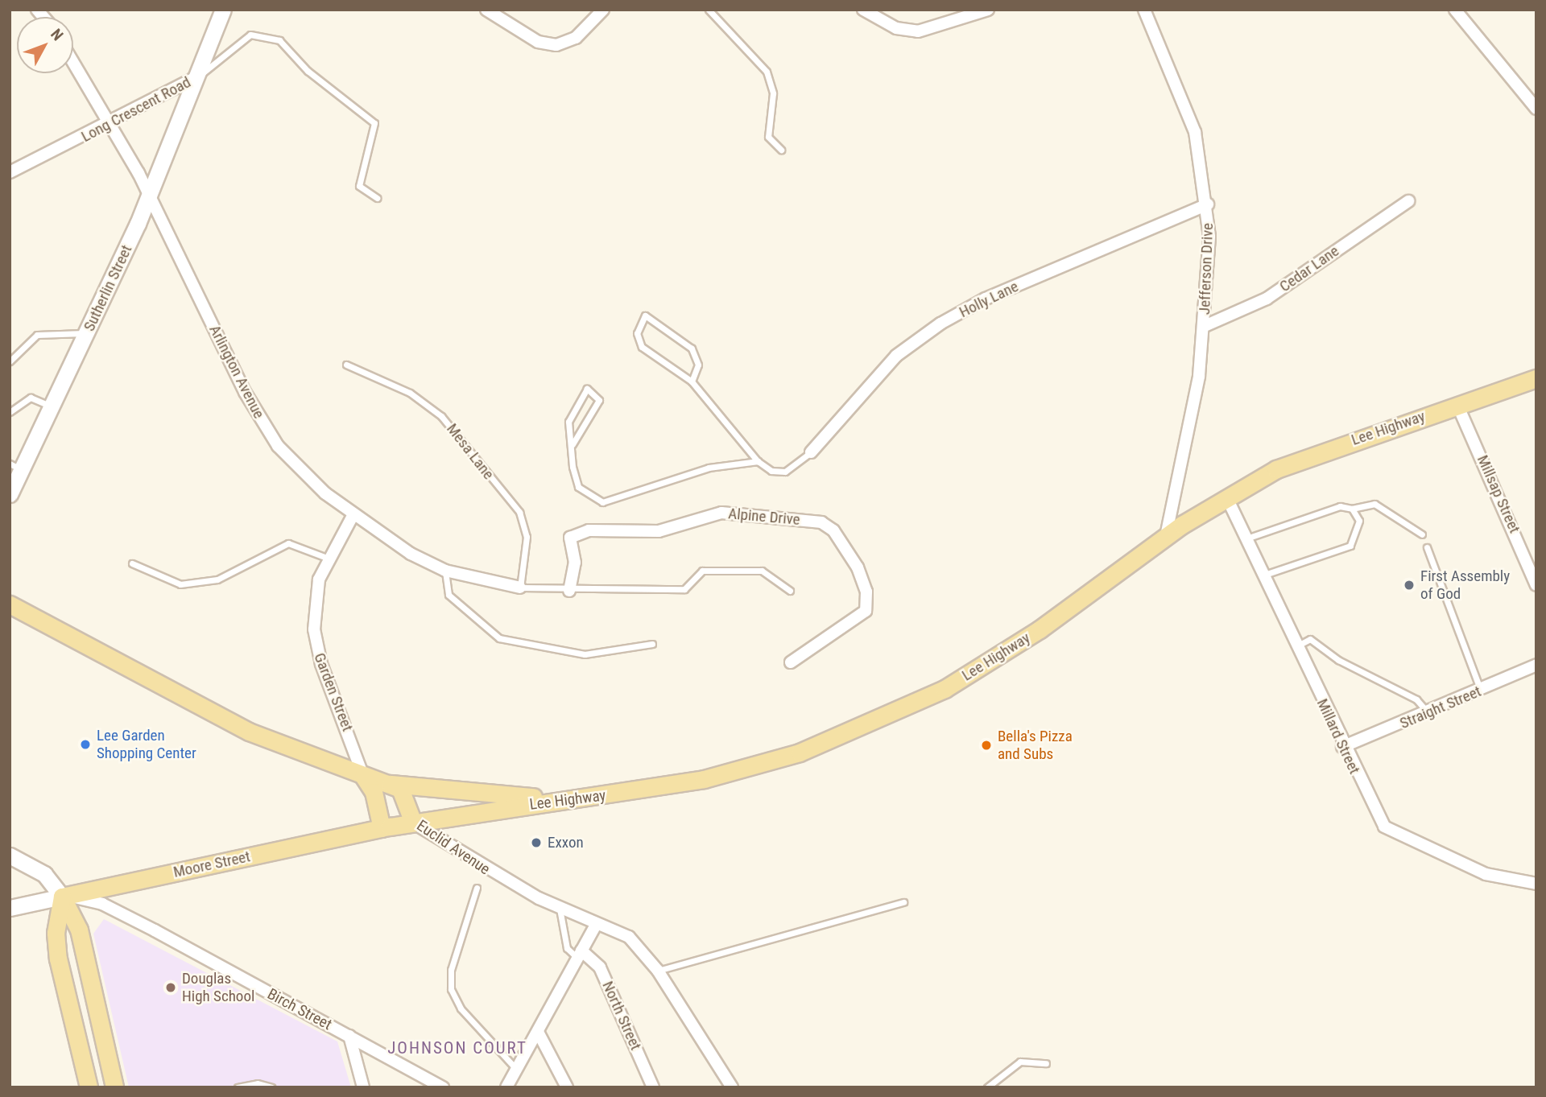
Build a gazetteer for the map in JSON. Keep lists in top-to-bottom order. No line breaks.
{"streets":{"main road":["Lee Highway","Euclid Avenue","Moore Street"],"street":["Long Crescent Road","Jefferson Drive","Cedar Lane","Sutherlin Street","Holly Lane","Arlington Avenue","Millsap Street","Alpine Drive","Garden Street","Straight Street","Millard Street","Birch Street","North Street"],"lane":["Mesa Lane"]},"crossings":[["Long Crescent Road","Sutherlin Street"],["Long Crescent Road","Arlington Avenue"],["Jefferson Drive","Cedar Lane"],["Jefferson Drive","Holly Lane"],["Jefferson Drive","Lee Highway"],["Sutherlin Street","Arlington Avenue"],["Arlington Avenue","Mesa Lane"],["Arlington Avenue","Garden Street"],["Lee Highway","Millsap Street"],["Lee Highway","Millard Street"],["Lee Highway","Euclid Avenue"],["Lee Highway","Moore Street"],["Garden Street","Euclid Avenue"],["Straight Street","Millard Street"],["Euclid Avenue","Moore Street"],["Moore Street","Birch Street"]],"districts":["JOHNSON COURT"],"places":["First Assembly of God","Lee Garden Shopping Center","Bella's Pizza and Subs","Exxon","Douglas High School"],"north":"top right"}
